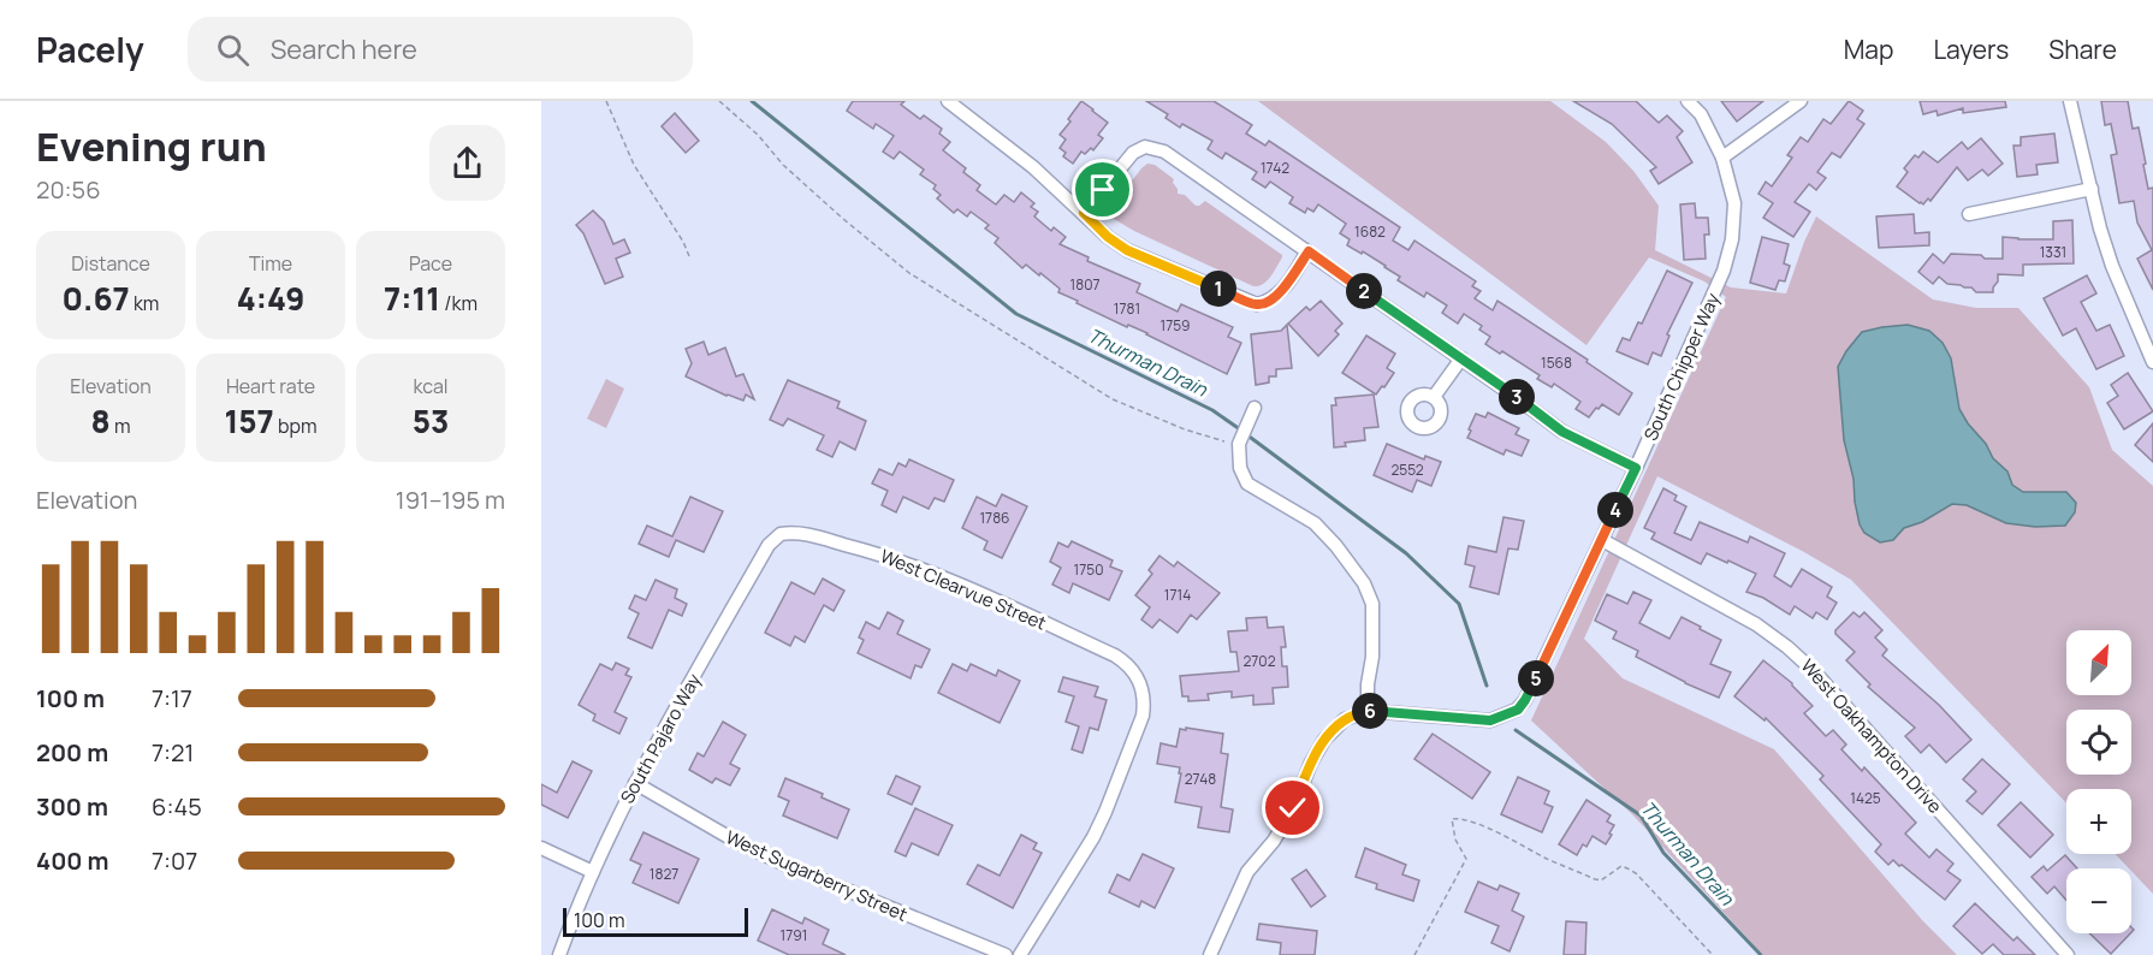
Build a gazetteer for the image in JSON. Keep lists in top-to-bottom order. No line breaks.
{"streets":{"street":["South Chipper Way","West Clearvue Street","West Oakhampton Drive","South Pajaro Way","West Sugarberry Street"]},"crossings":[["South Chipper Way","West Oakhampton Drive"],["West Clearvue Street","South Pajaro Way"],["South Pajaro Way","West Sugarberry Street"]],"water":["Thurman Drain"],"house_numbers":["1742","1682","1331","1807","1781","1759","1568","2552","1786","1750","1714","2702","2748","1425","1827","1791"],"scale_bar":"100 m","north":"top right","page":{"header":"Pacely","search":"Search here","nav":["Map","Layers","Share"],"heading":["Evening run","20:56"],"stats":[["Distance","0.67 km"],["Time","4:49"],["Pace","7:11 /km"],["Elevation","8 m"],["Heart rate","157 bpm"],["kcal","53"]],"pins":["1","2","3","4","5","6"],"chart":["Elevation","191–195 m"],"map_buttons":["+","−"],"list":[{"name":"100 m","note":"7:17"},{"name":"200 m","note":"7:21"},{"name":"300 m","note":"6:45"},{"name":"400 m","note":"7:07"}],"scale":"100 m"}}
